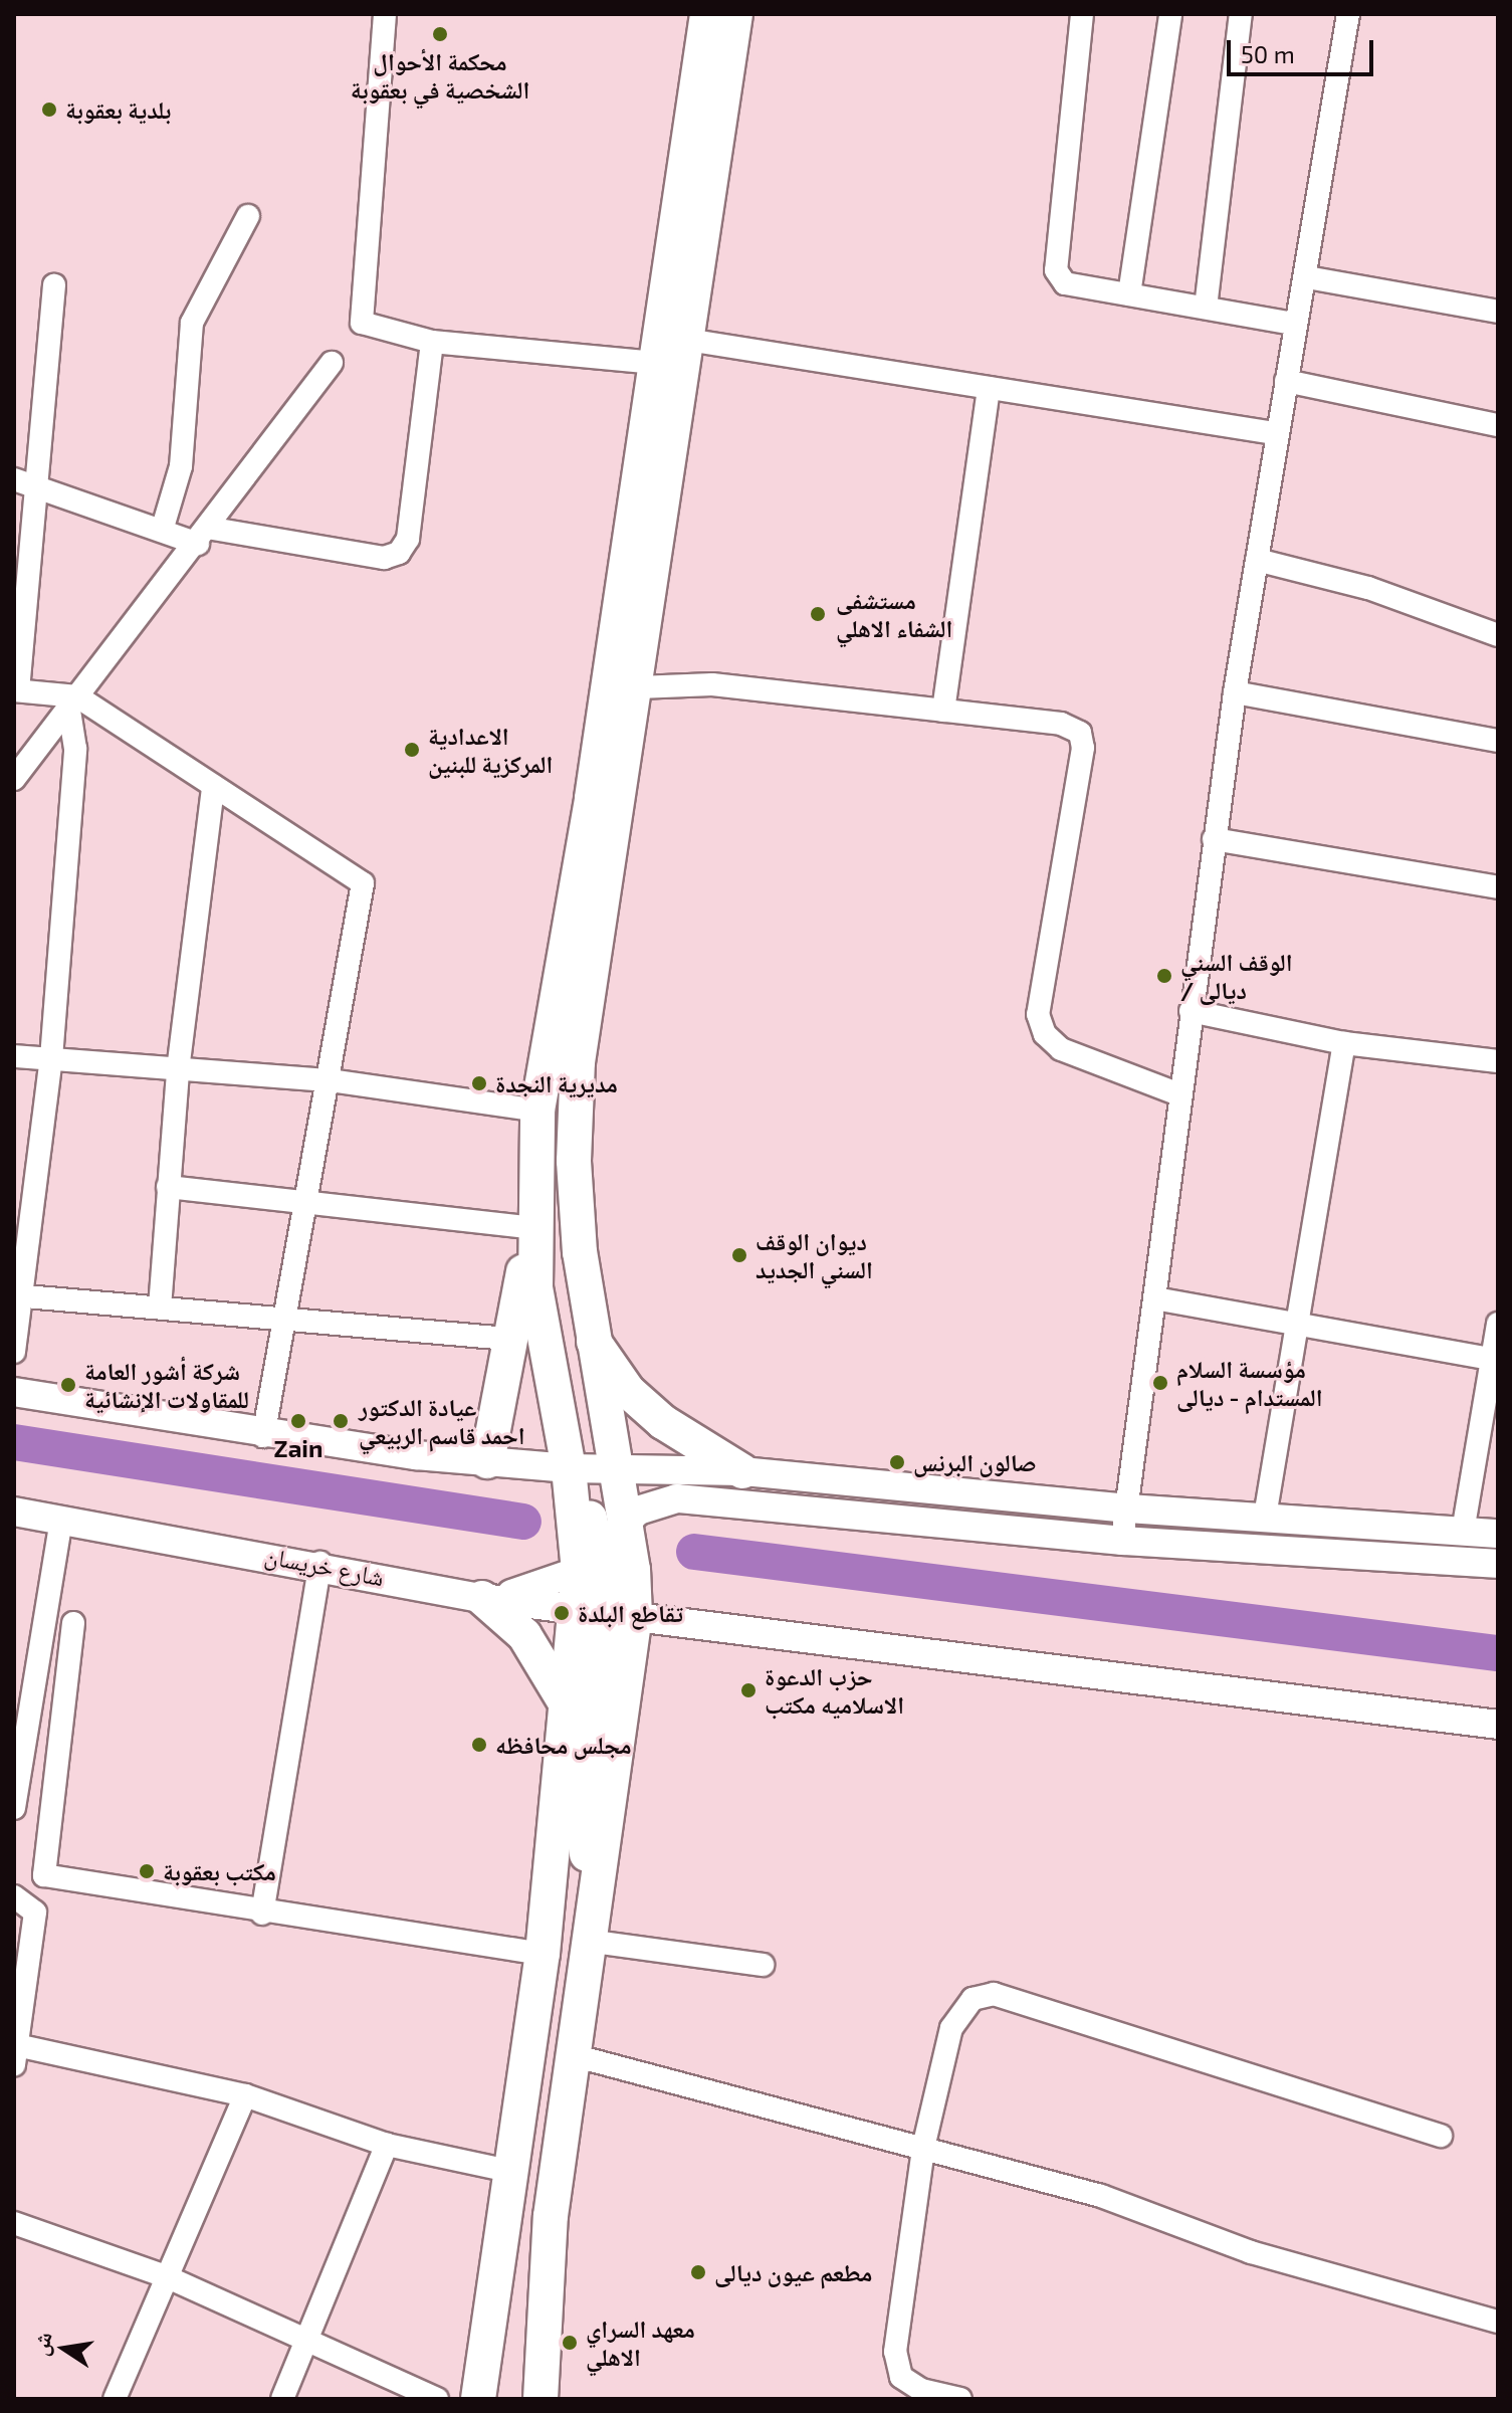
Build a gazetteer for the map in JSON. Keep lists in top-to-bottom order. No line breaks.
{"streets":{"street":["شارع خريسان"]},"places":["محكمة الأحوال الشخصية في بعقوبة","بلدية بعقوبة","مستشفى الشفاء الاهلي","الاعدادية المركزية للبنين","الوقف السني / ديالى","مديرية النجدة","ديوان الوقف السني الجديد","مؤسسة السلام المستدام - ديالى","شركة أشور العامة للمقاولات الإنشائية","Zain","عيادة الدكتور احمد قاسم الربيعي","صالون البرنس","تقاطع البلدة","حزب الدعوة الاسلاميه مكتب","مجلس محافظه","مكتب بعقوبة","مطعم عيون ديالى","معهد السراي الاهلي"],"scale_bar":"50 m","north":"left"}
